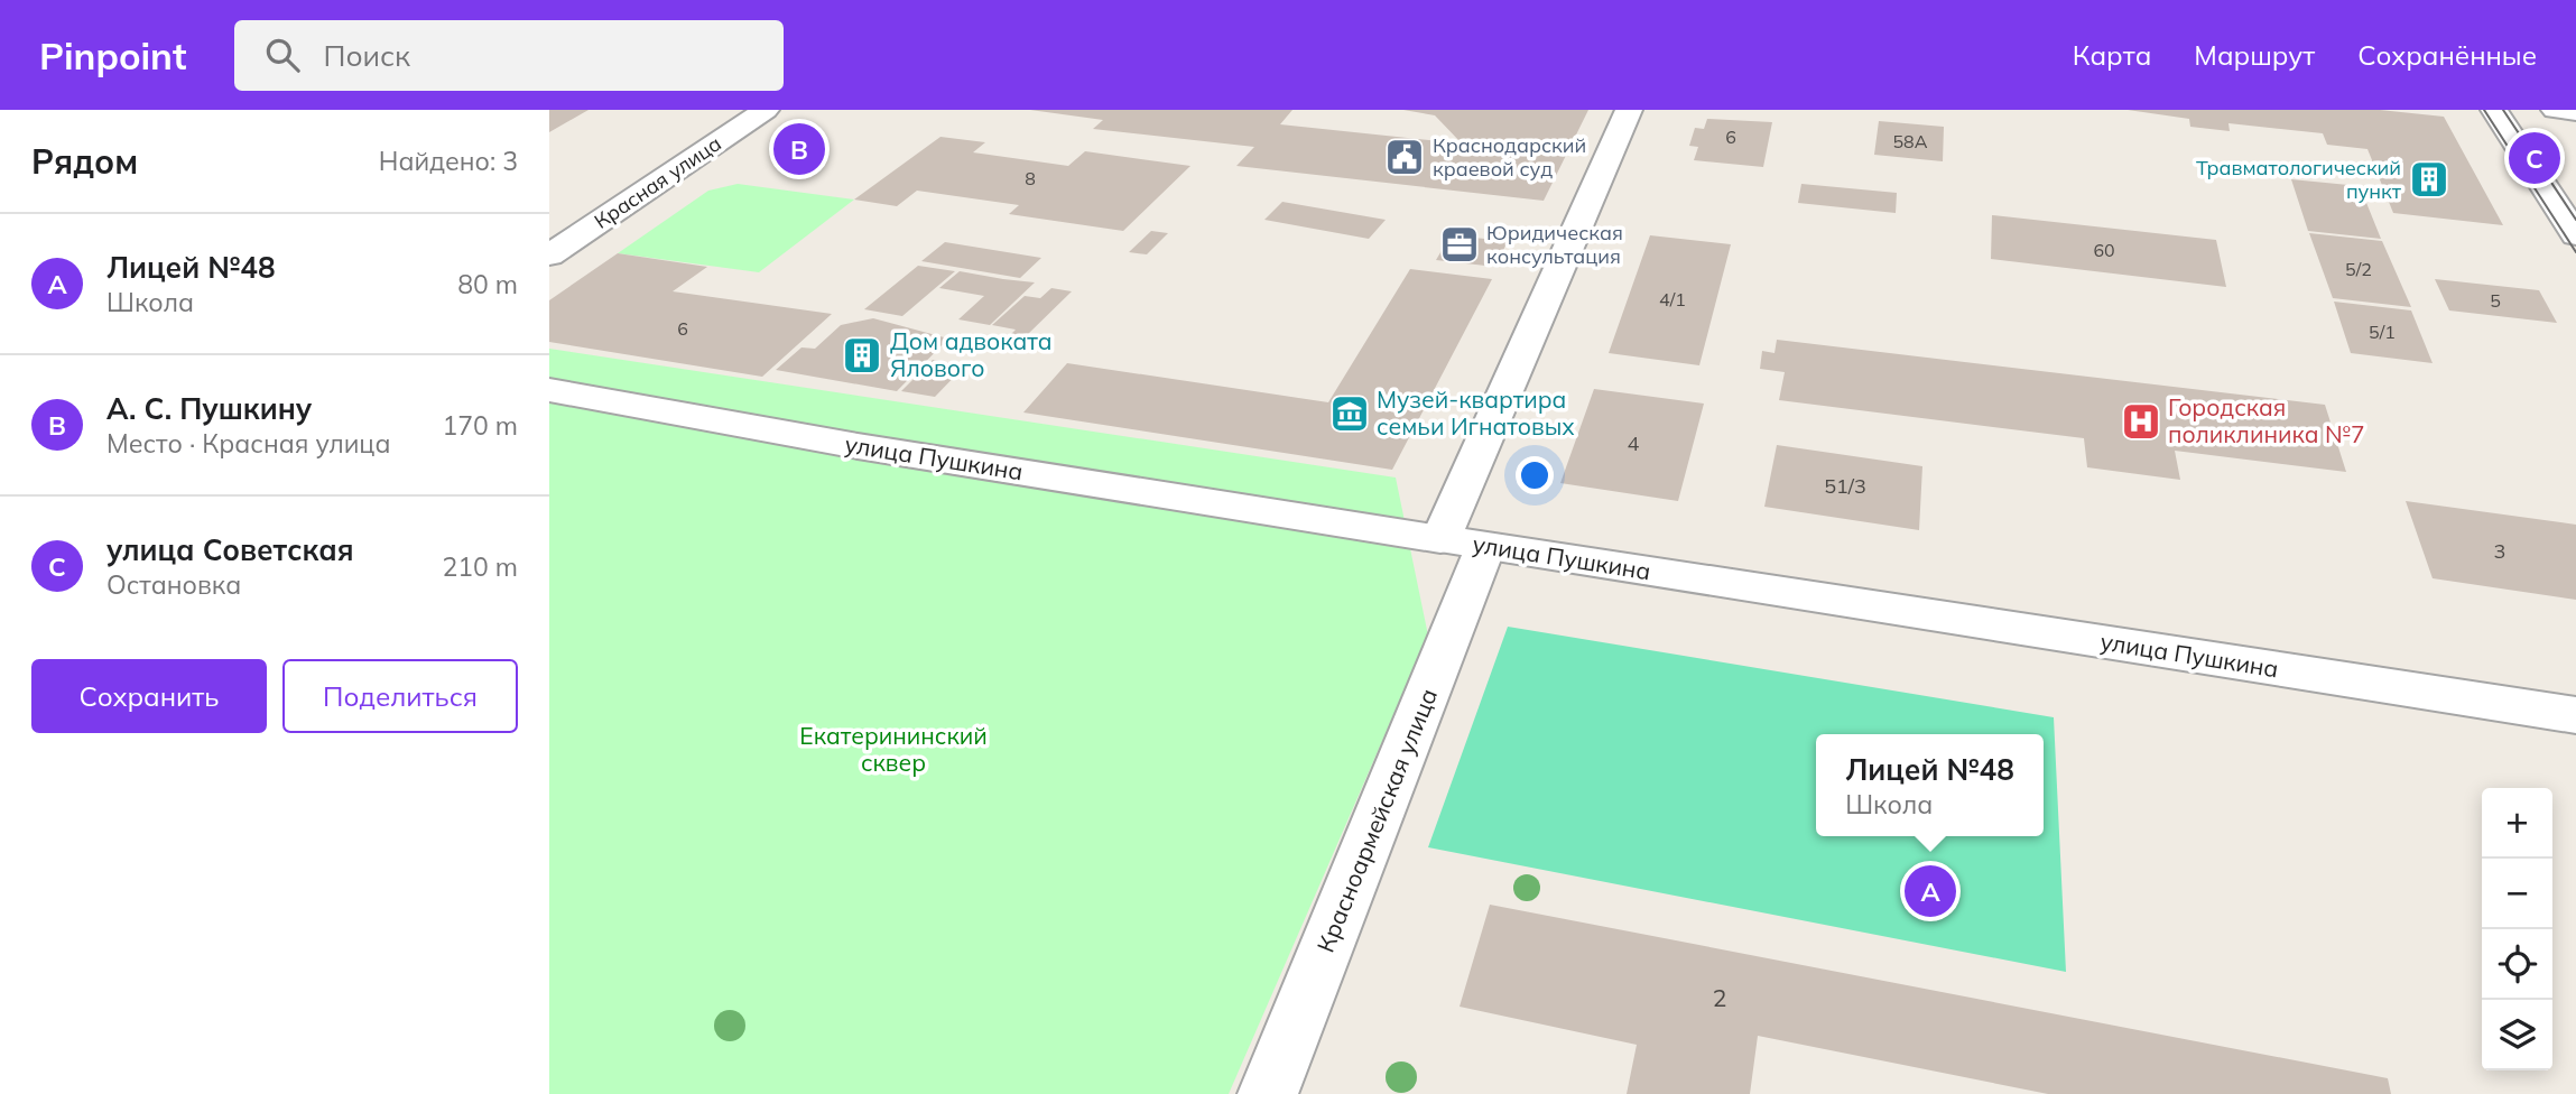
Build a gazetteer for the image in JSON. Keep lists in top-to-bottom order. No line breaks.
{"streets":{"street":["Красная улица","улица Пушкина","Красноармейская улица"]},"crossings":[["улица Пушкина","Красноармейская улица"]],"parks":["Екатерининский сквер"],"places":{"public building":["Краснодарский краевой суд"],"building":["Травматологический пункт","Дом адвоката Ялового"],"office":["Юридическая консультация"],"museum":["Музей-квартира семьи Игнатовых"],"hospital":["Городская поликлиника №7"]},"house_numbers":["6","58А","8","60","5/2","4/1","5","6","5/1","4","51/3","3","2"],"page":{"header":"Pinpoint","search":"Поиск","nav":["Карта","Маршрут","Сохранённые"],"heading":["Рядом","Найдено: 3"],"pins":["B","C","A"],"list":[{"mark":"A","name":"Лицей №48","note":"Школа","value":"80 m"},{"mark":"B","name":"А. С. Пушкину","note":"Место · Красная улица","value":"170 m"},{"mark":"C","name":"улица Советская","note":"Остановка","value":"210 m"}],"buttons":["Сохранить","Поделиться"],"popup":["Лицей №48","Школа"],"map_buttons":["+","−"]}}
